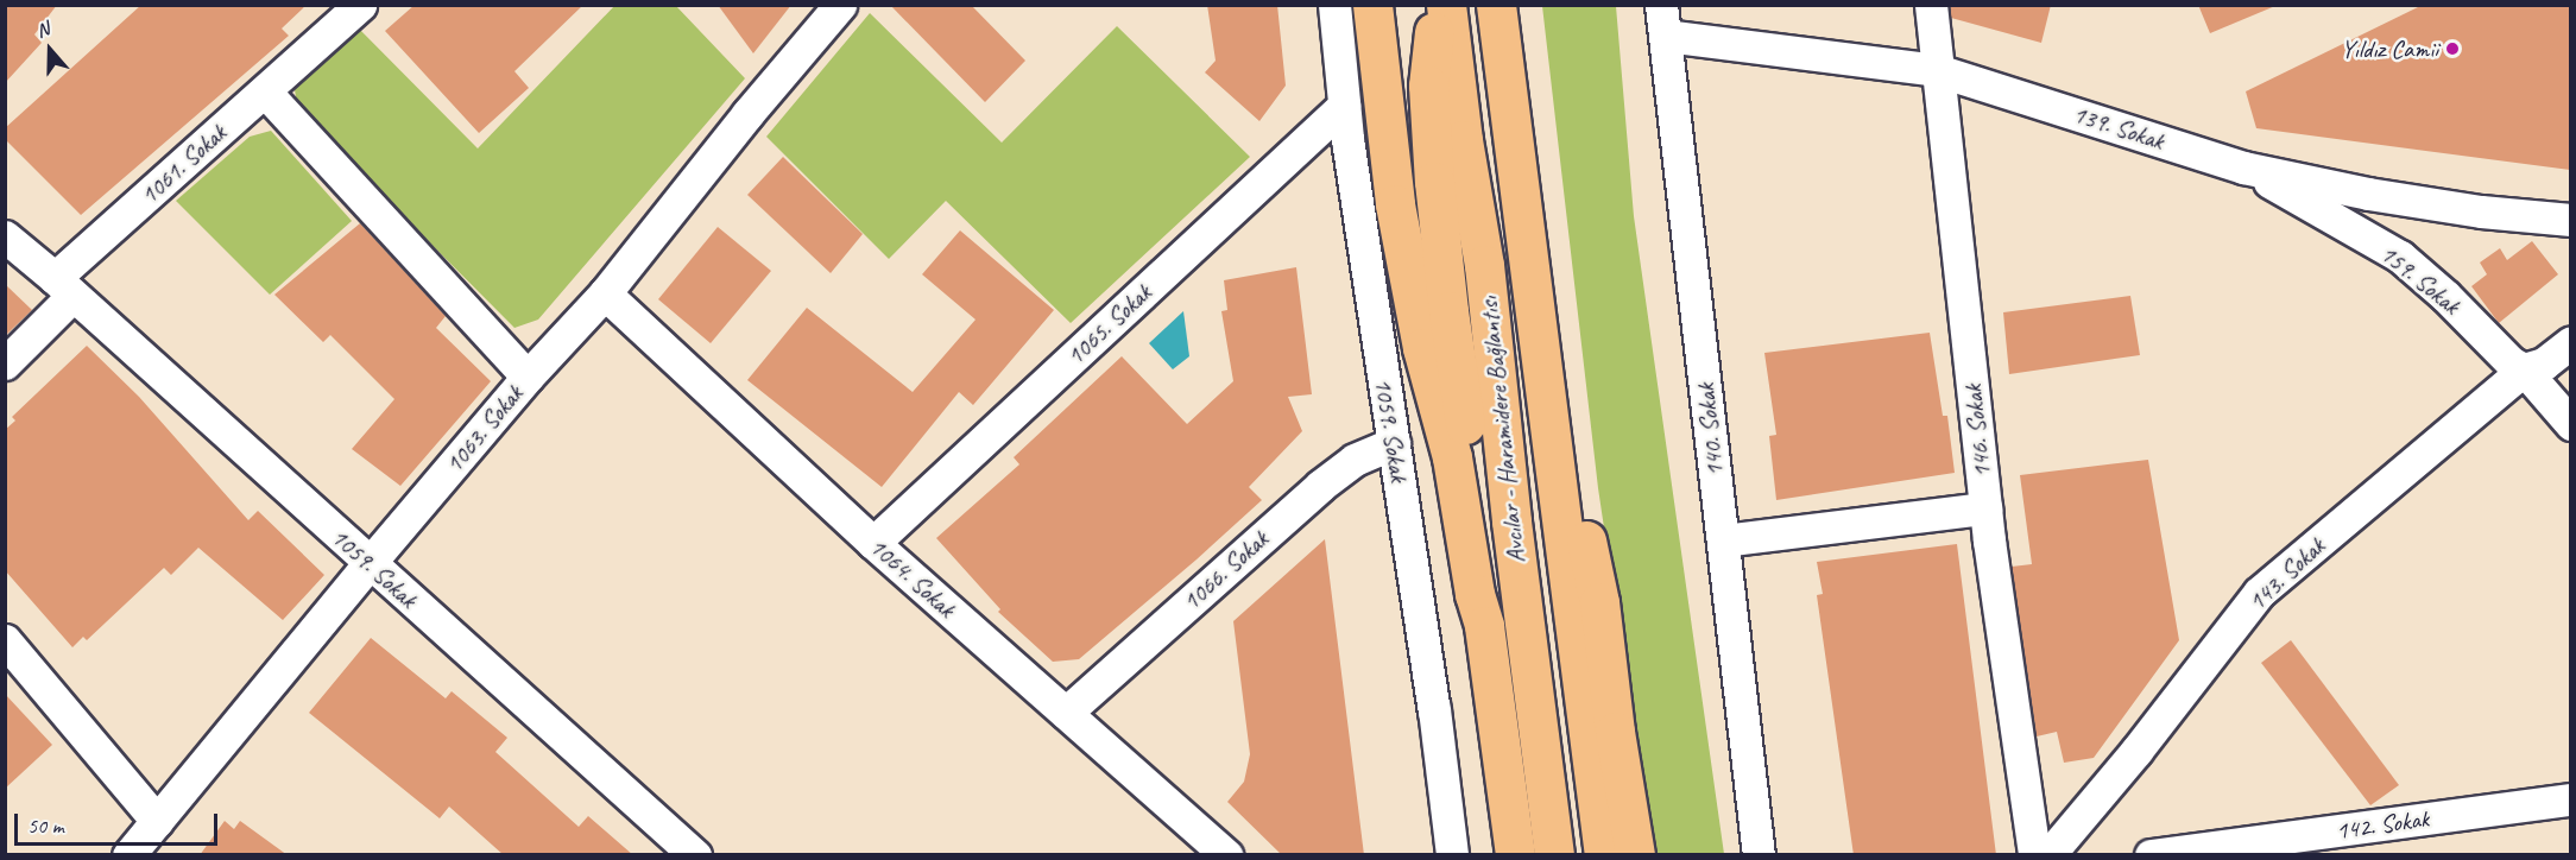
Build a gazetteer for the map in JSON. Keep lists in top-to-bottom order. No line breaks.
{"streets":{"highway":["Avcılar - Haramidere Bağlantısı"],"street":["139. Sokak","1061. Sokak","159. Sokak","1065. Sokak","1063. Sokak","1059. Sokak","140. Sokak","146. Sokak","1066. Sokak","143. Sokak","1064. Sokak","142. Sokak"]},"crossings":[["139. Sokak","159. Sokak"],["139. Sokak","140. Sokak"],["139. Sokak","146. Sokak"],["1061. Sokak","1059. Sokak"],["159. Sokak","143. Sokak"],["1065. Sokak","1059. Sokak"],["1065. Sokak","1064. Sokak"],["1063. Sokak","1059. Sokak"],["1063. Sokak","1064. Sokak"],["1059. Sokak","1066. Sokak"],["1066. Sokak","1064. Sokak"]],"places":["Yıldız Camii"],"scale_bar":"50 m","north":"top"}
